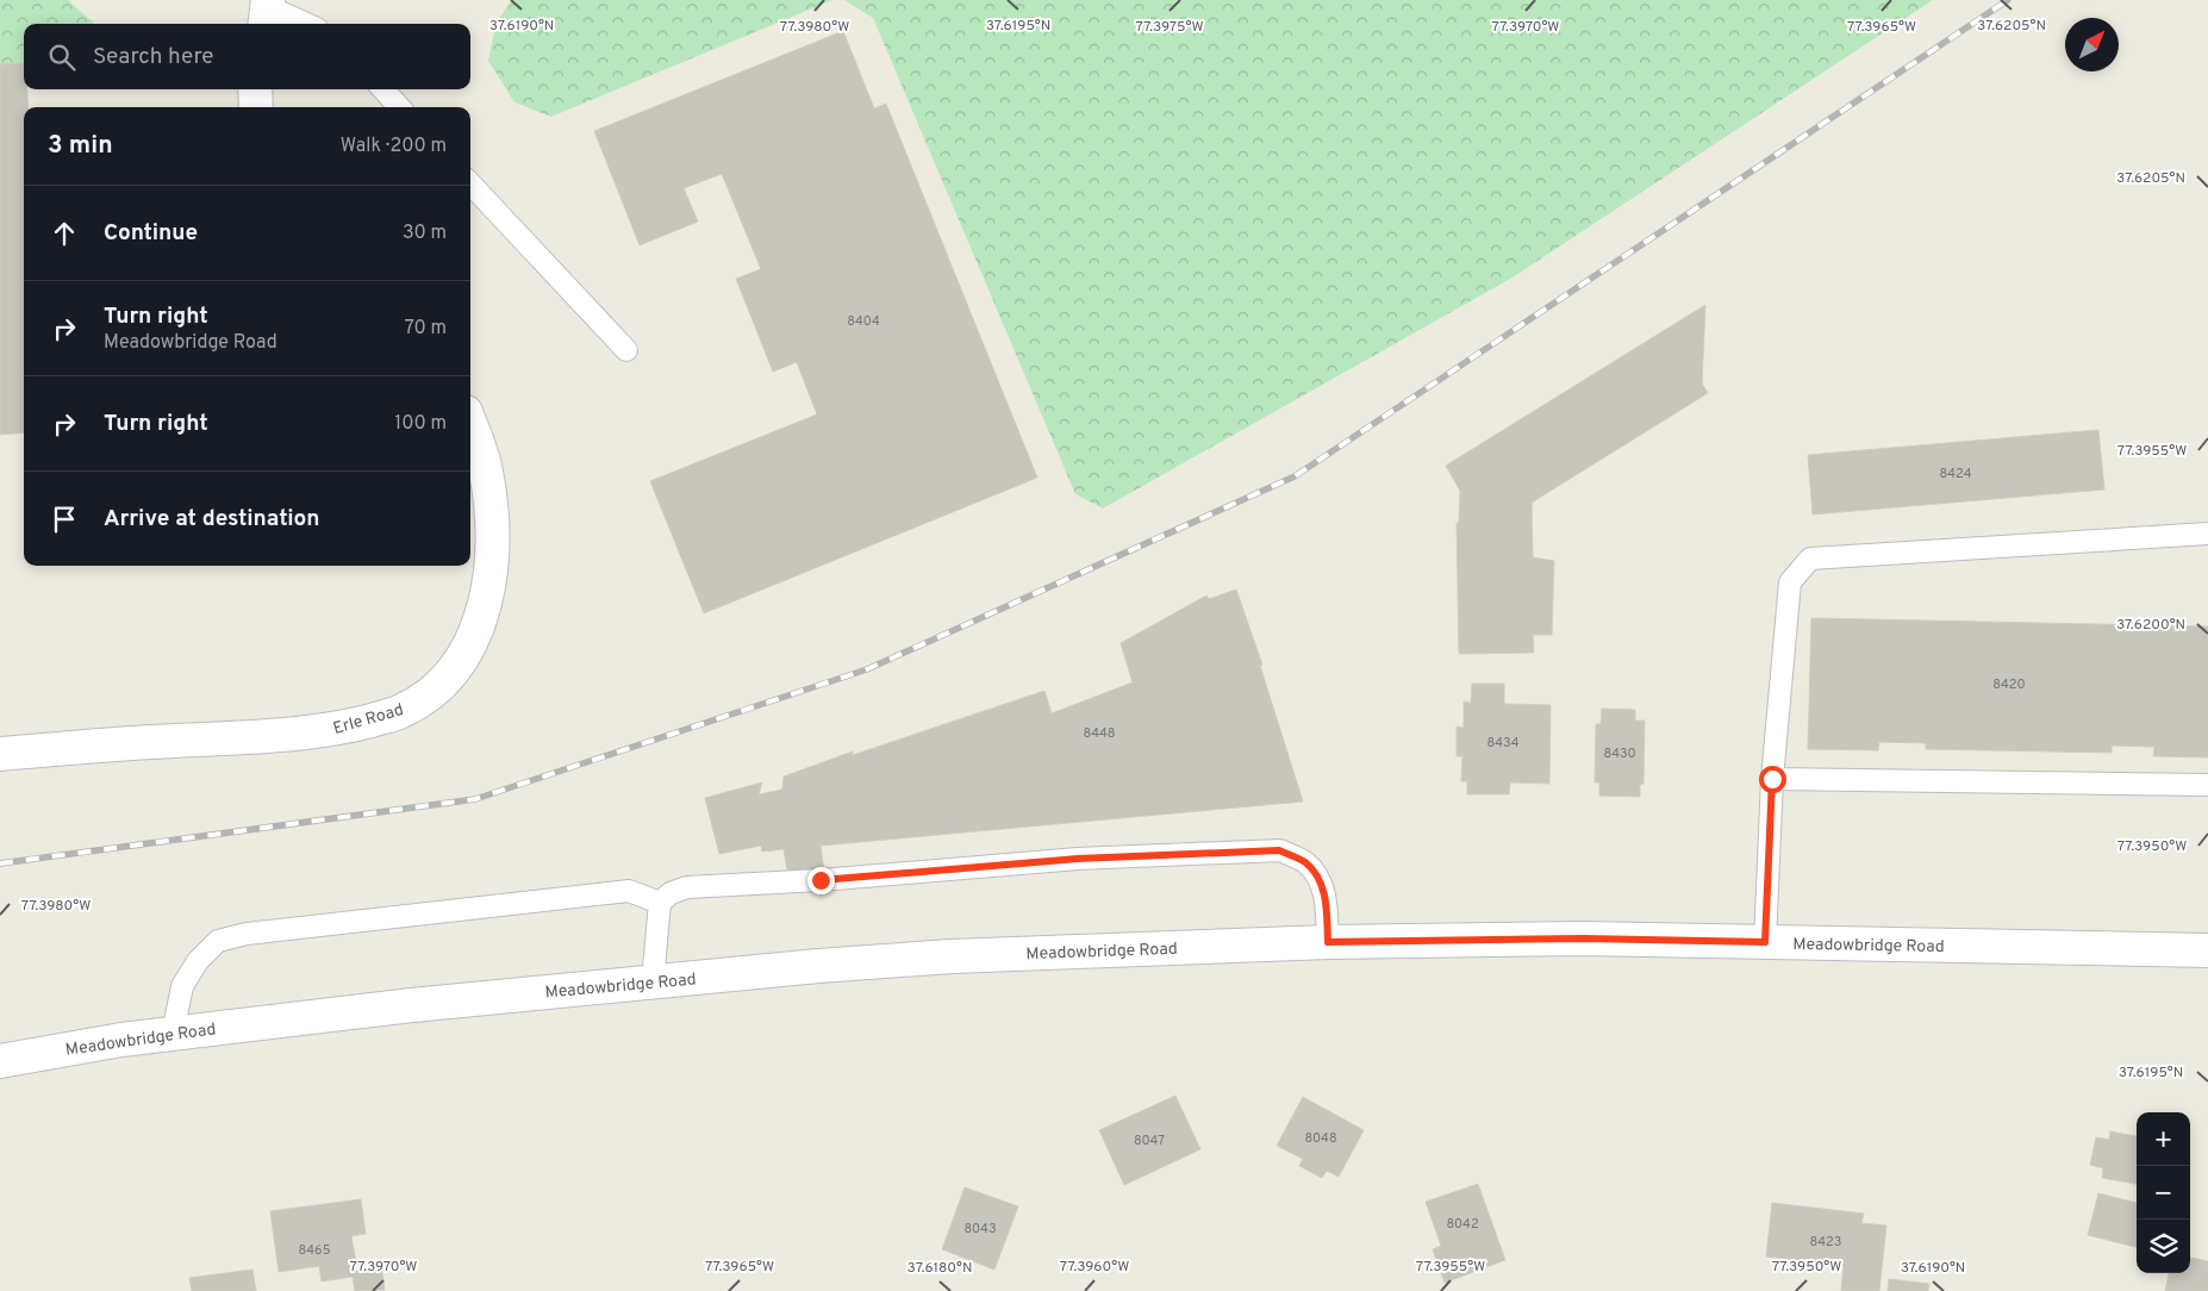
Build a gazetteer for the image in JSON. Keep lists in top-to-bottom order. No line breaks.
{"streets":{"main road":["Erle Road","Meadowbridge Road"]},"house_numbers":["8404","8424","8420","8448","8434","8430","8048","8047","8042","8043","8423","8465"],"north":"top right","page":{"search":"Search here","heading":["3 min","Walk · 200 m"],"list":[["Continue","30 m"],["Turn right","Meadowbridge Road","70 m"],["Turn right","100 m"],"Arrive at destination"],"map_buttons":["+","−"]},"coordinates":["37.6205°N","37.6190°N","37.6195°N","77.3980°W","77.3975°W","77.3970°W","77.3965°W","77.3955°W","37.6200°N","77.3950°W","77.3960°W","37.6180°N"]}
